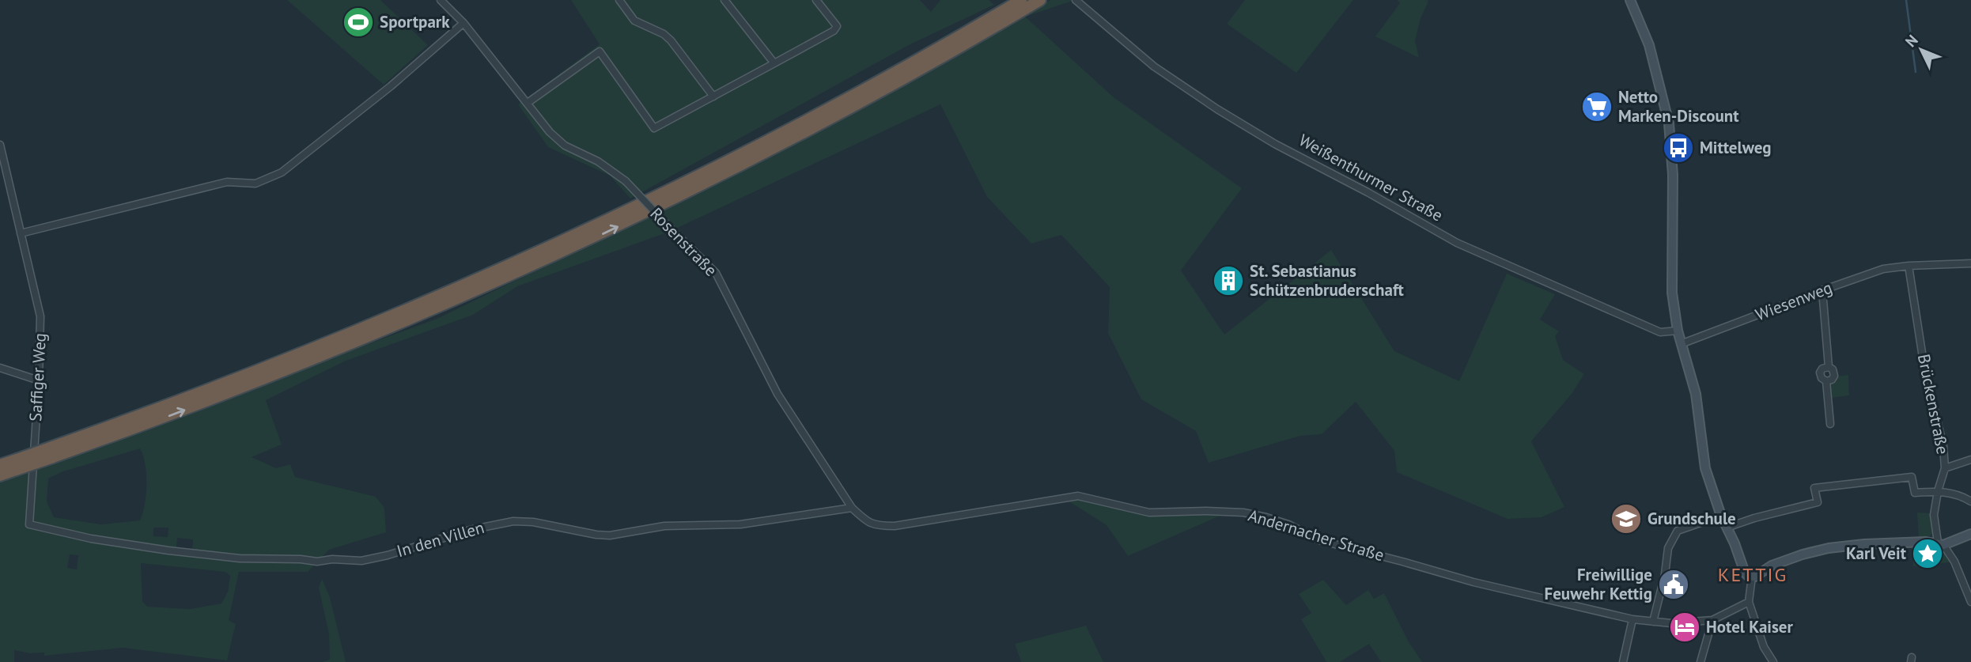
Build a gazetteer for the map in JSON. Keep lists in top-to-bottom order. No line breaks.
{"streets":{"street":["Weißenthurmer Straße","Rosenstraße","Wiesenweg","Saffiger Weg","Brückenstraße","Andernacher Straße","In den Villen"]},"crossings":[["Rosenstraße","Andernacher Straße"],["Rosenstraße","In den Villen"],["Wiesenweg","Brückenstraße"],["Saffiger Weg","In den Villen"]],"districts":["KETTIG"],"places":{"sports":["Sportpark"],"supermarket":["Netto Marken-Discount"],"bus stop":["Mittelweg"],"building":["St. Sebastianus Schützenbruderschaft"],"school or university":["Grundschule"],"place":["Karl Veit"],"public building":["Freiwillige Feuwehr Kettig"],"hotel":["Hotel Kaiser"]},"north":"top left"}
